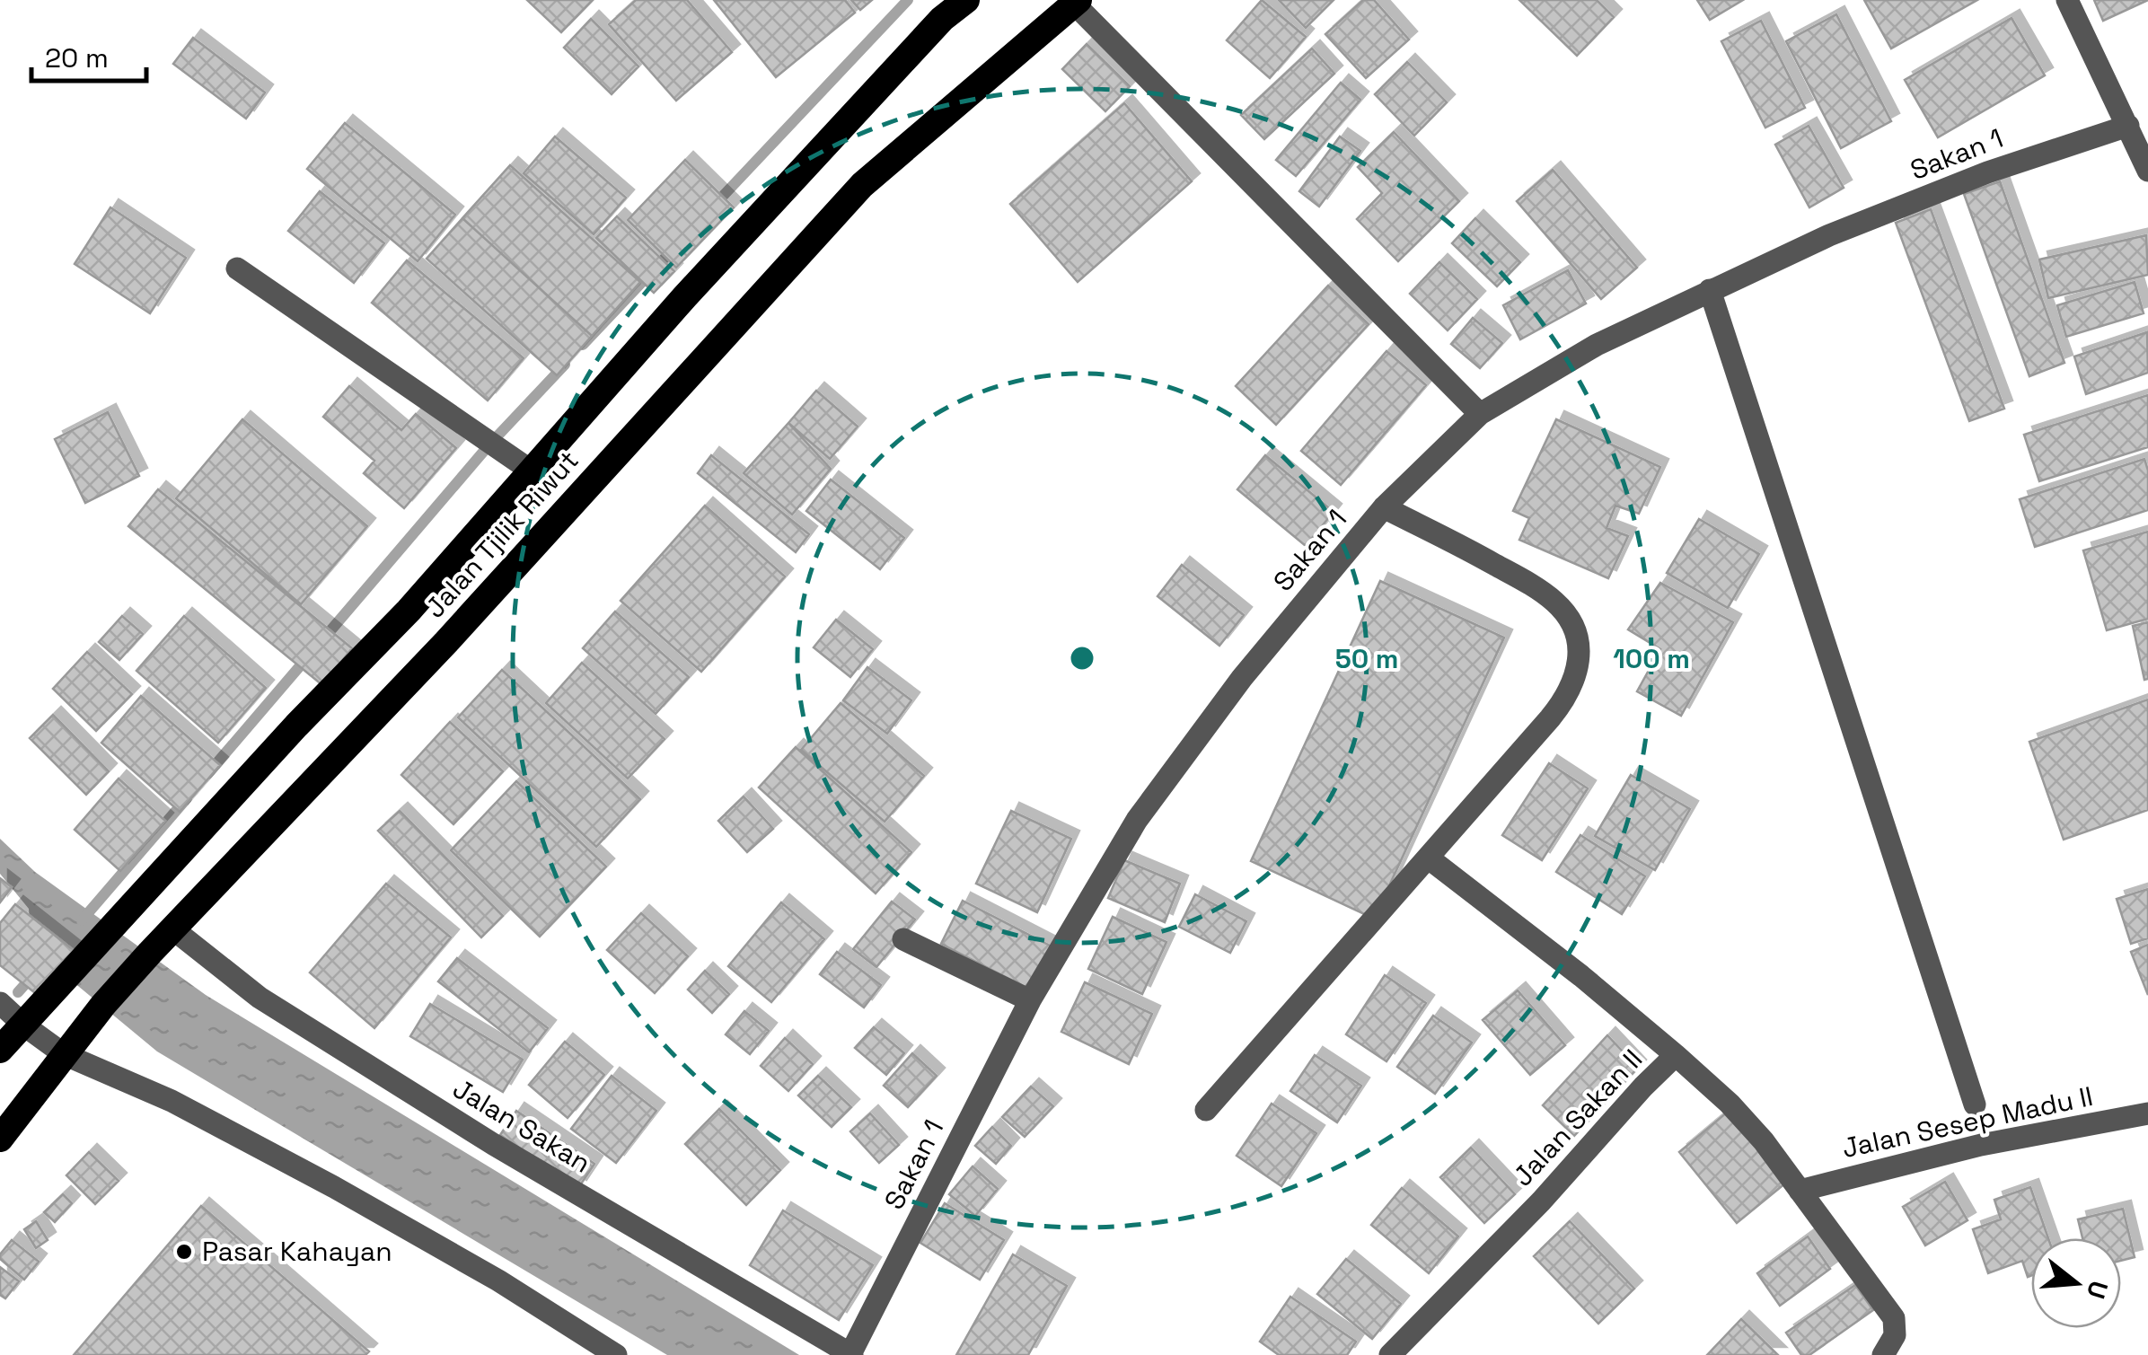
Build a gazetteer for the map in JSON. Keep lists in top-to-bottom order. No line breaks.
{"streets":{"highway":["Jalan Tjilik Riwut"],"street":["Sakan 1","Jalan Sakan II","Jalan Sesep Madu II","Jalan Sakan"]},"crossings":[["Sakan 1","Jalan Sakan"],["Jalan Tjilik Riwut","Jalan Sakan"],["Jalan Sakan II","Jalan Sesep Madu II"]],"places":["Pasar Kahayan"],"scale_bar":"20 m","north":"right","rings":["50 m","100 m"]}
